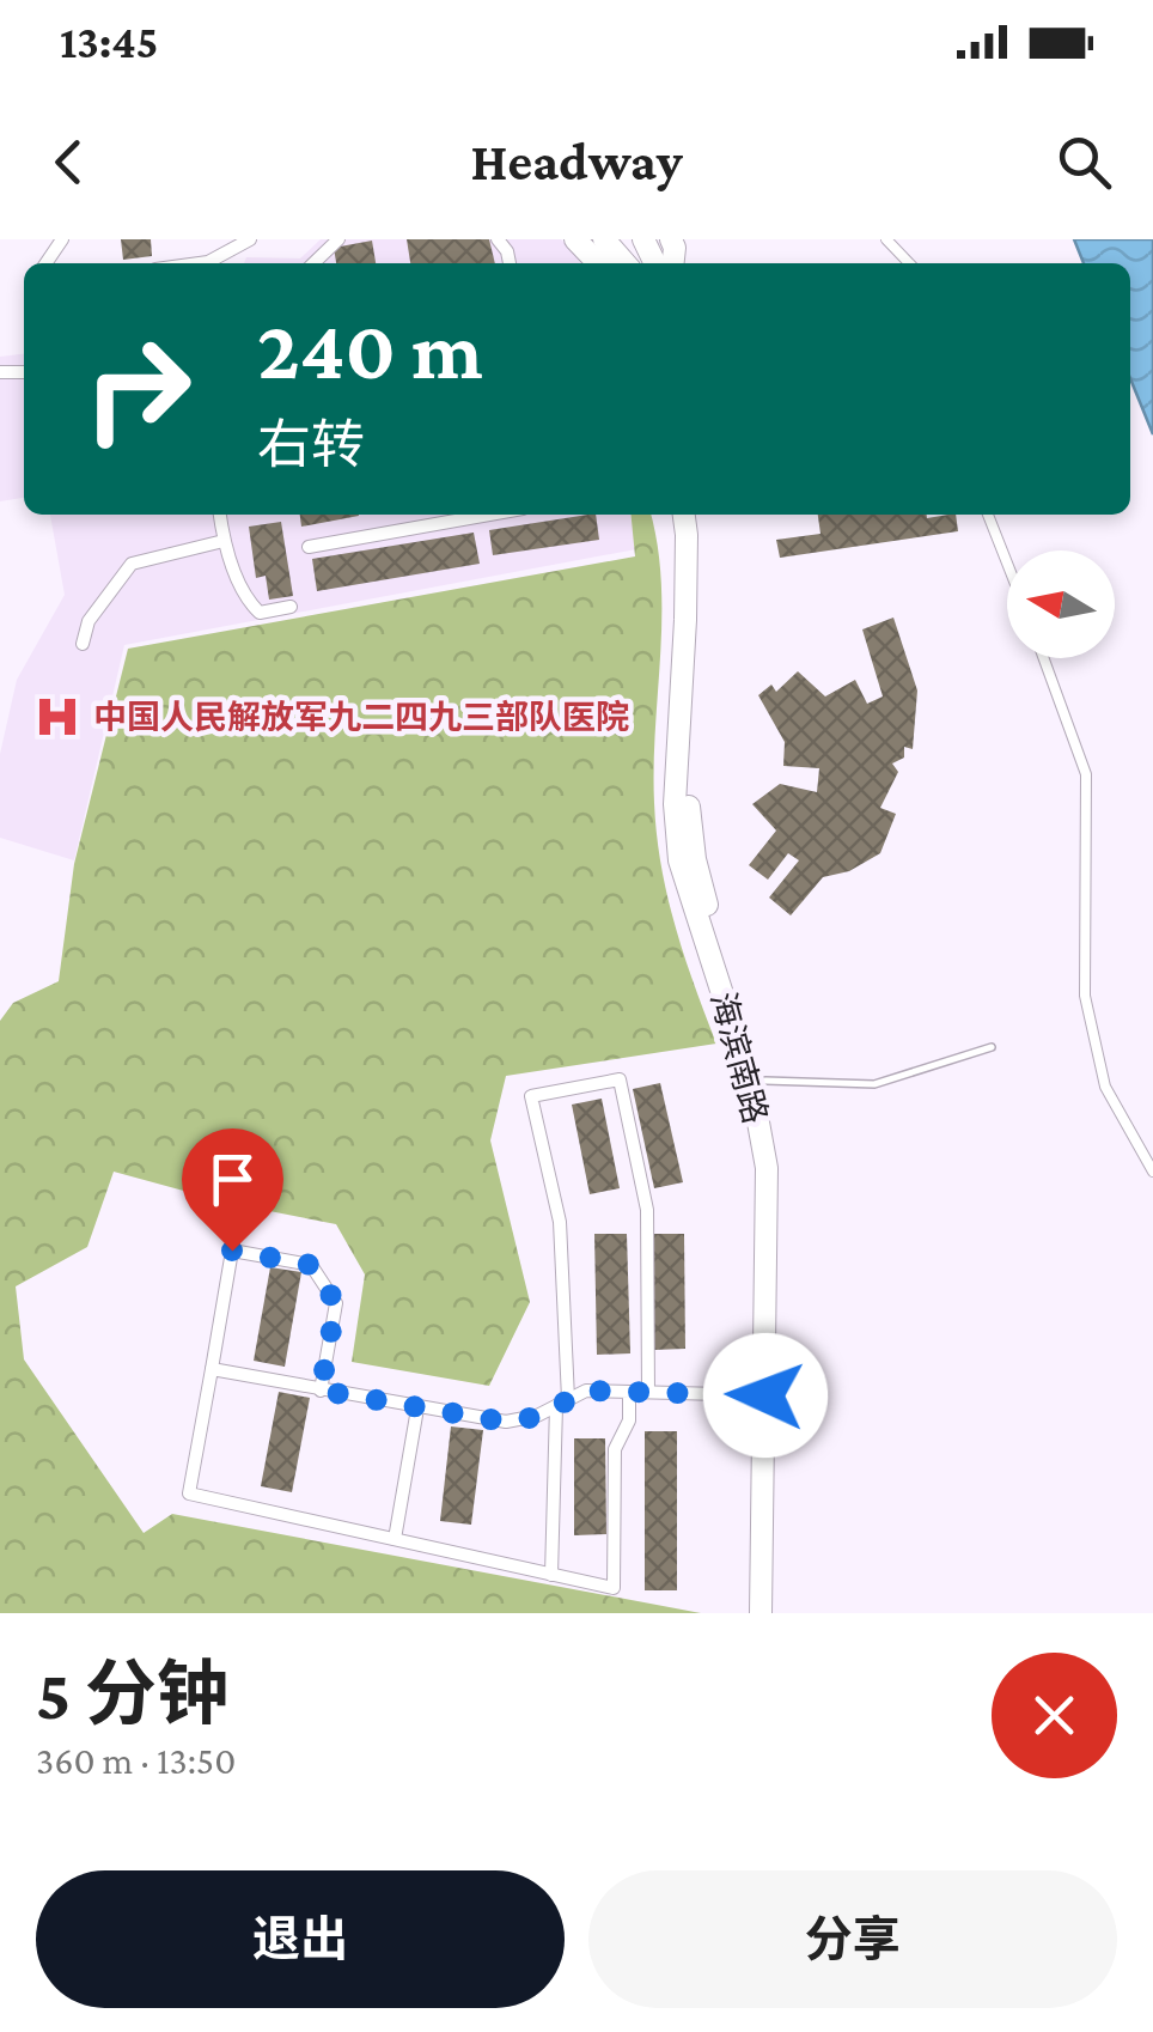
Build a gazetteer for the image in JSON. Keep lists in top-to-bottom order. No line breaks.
{"streets":{"highway":["海滨南路"]},"places":{"hospital":["中国人民解放军九二四九三部队医院"]},"north":"left","page":{"status":"13:45","header":"Headway","turn":["240 m","右转"],"heading":["5 分钟","360 m · 13:50"],"buttons":["退出","分享"]}}
